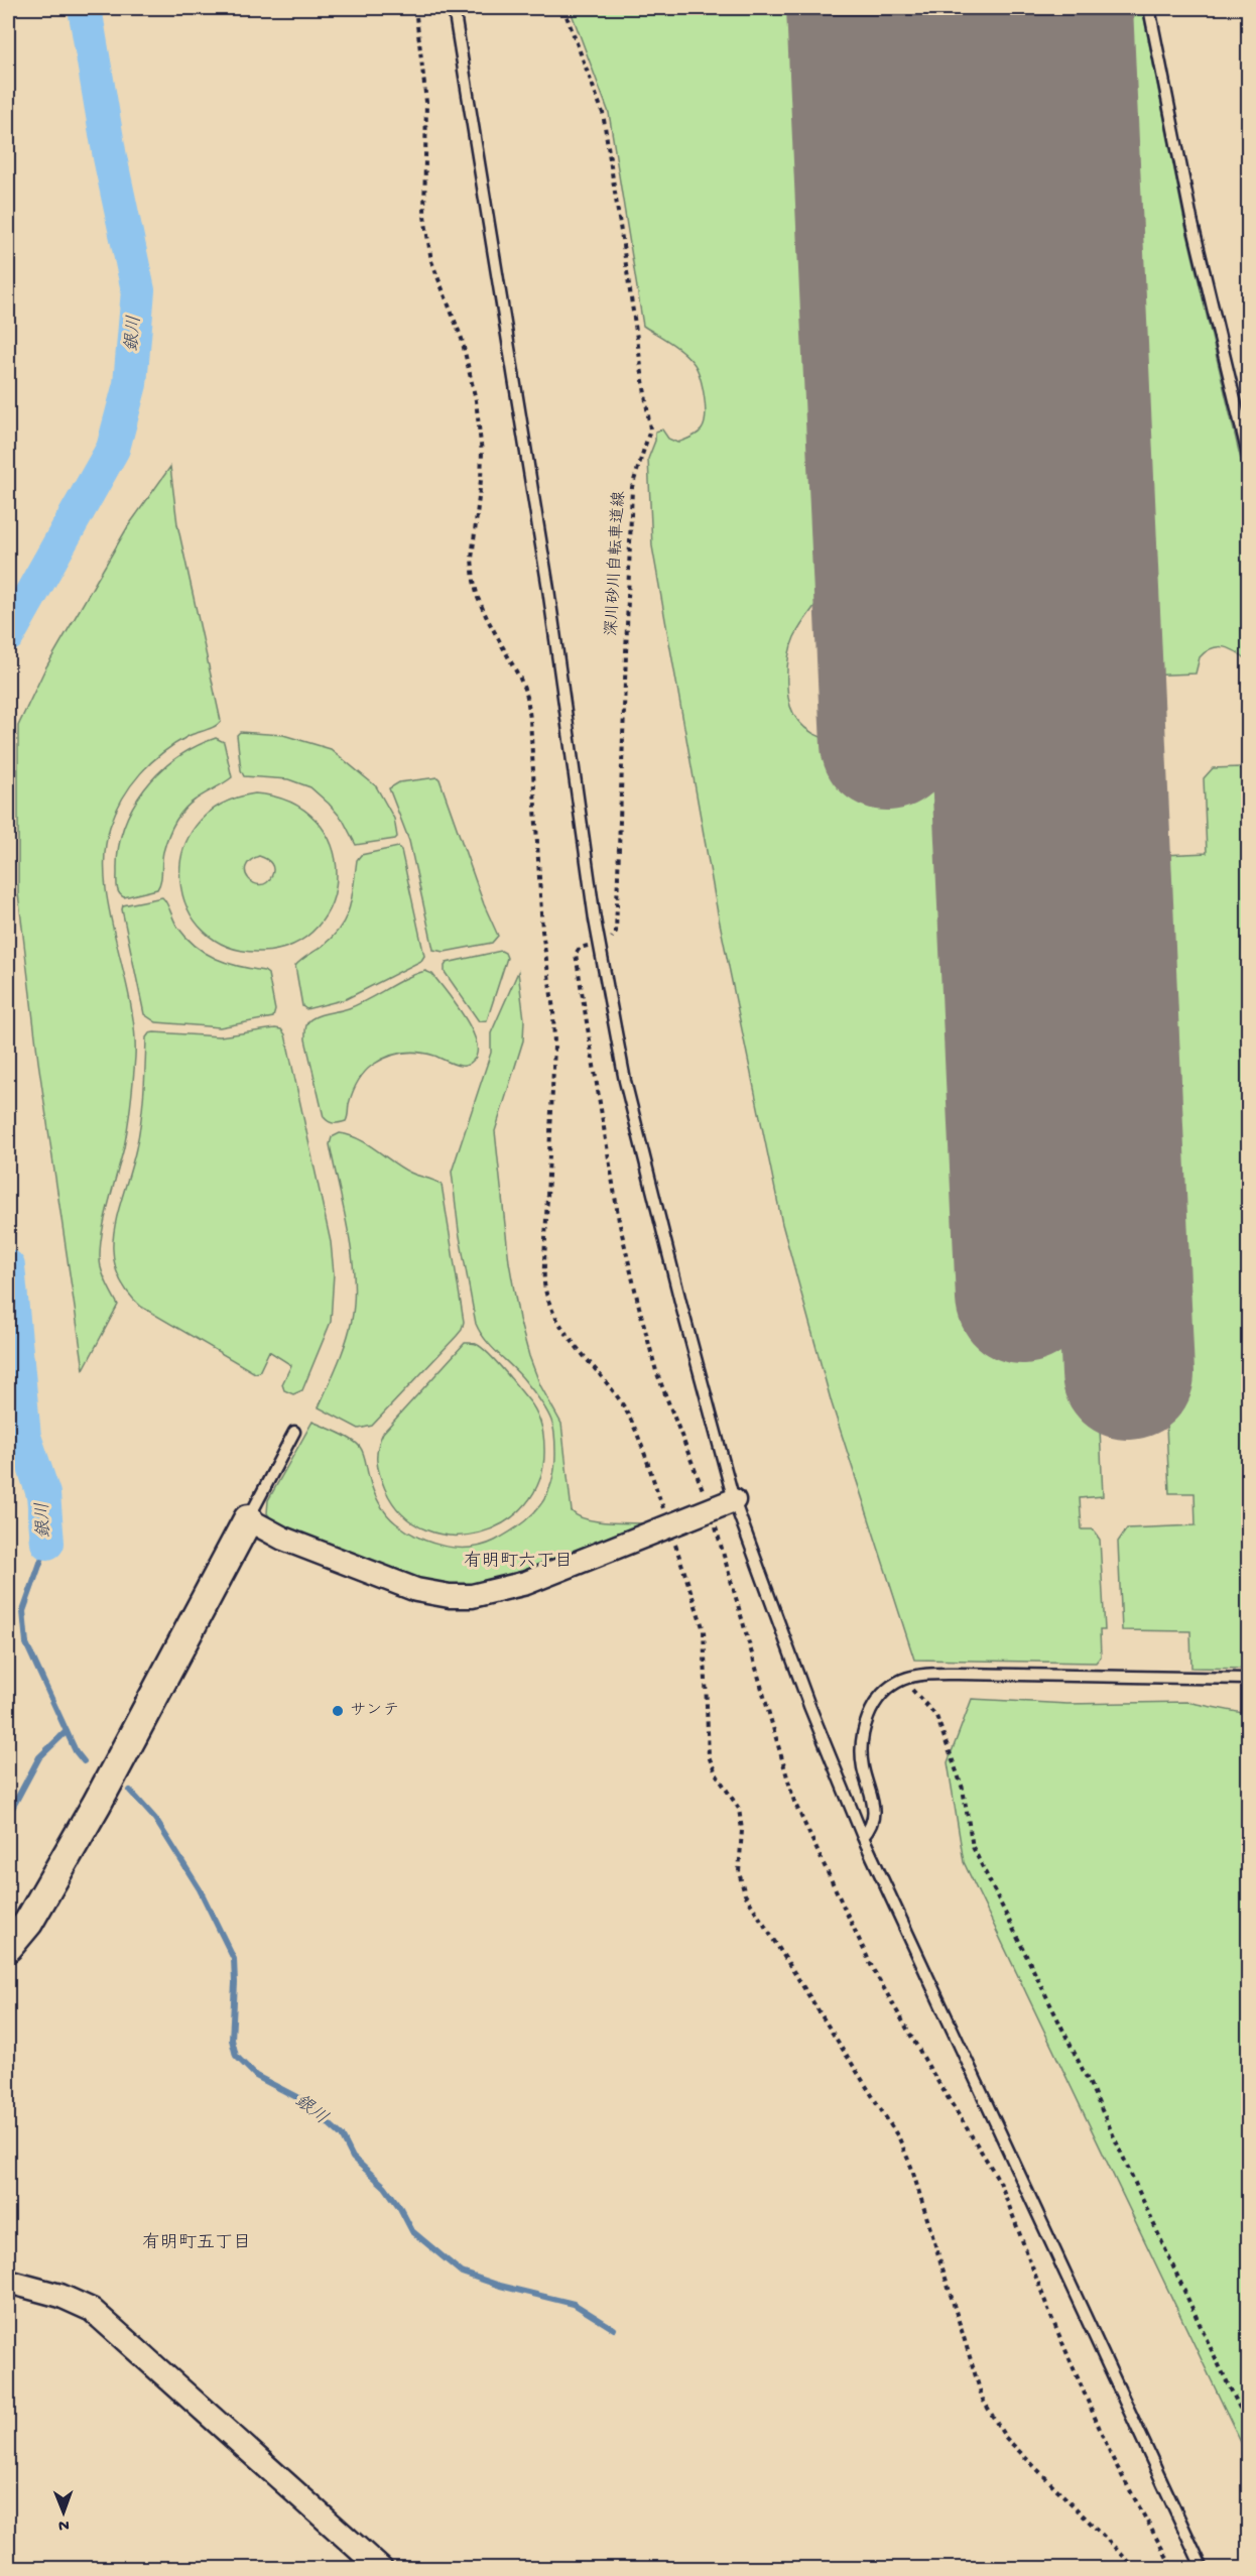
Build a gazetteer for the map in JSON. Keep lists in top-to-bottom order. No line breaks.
{"streets":{"path":["深川砂川自転車道線"]},"districts":["有明町六丁目","有明町五丁目"],"water":["銀川"],"places":["サンテ"],"north":"bottom"}
